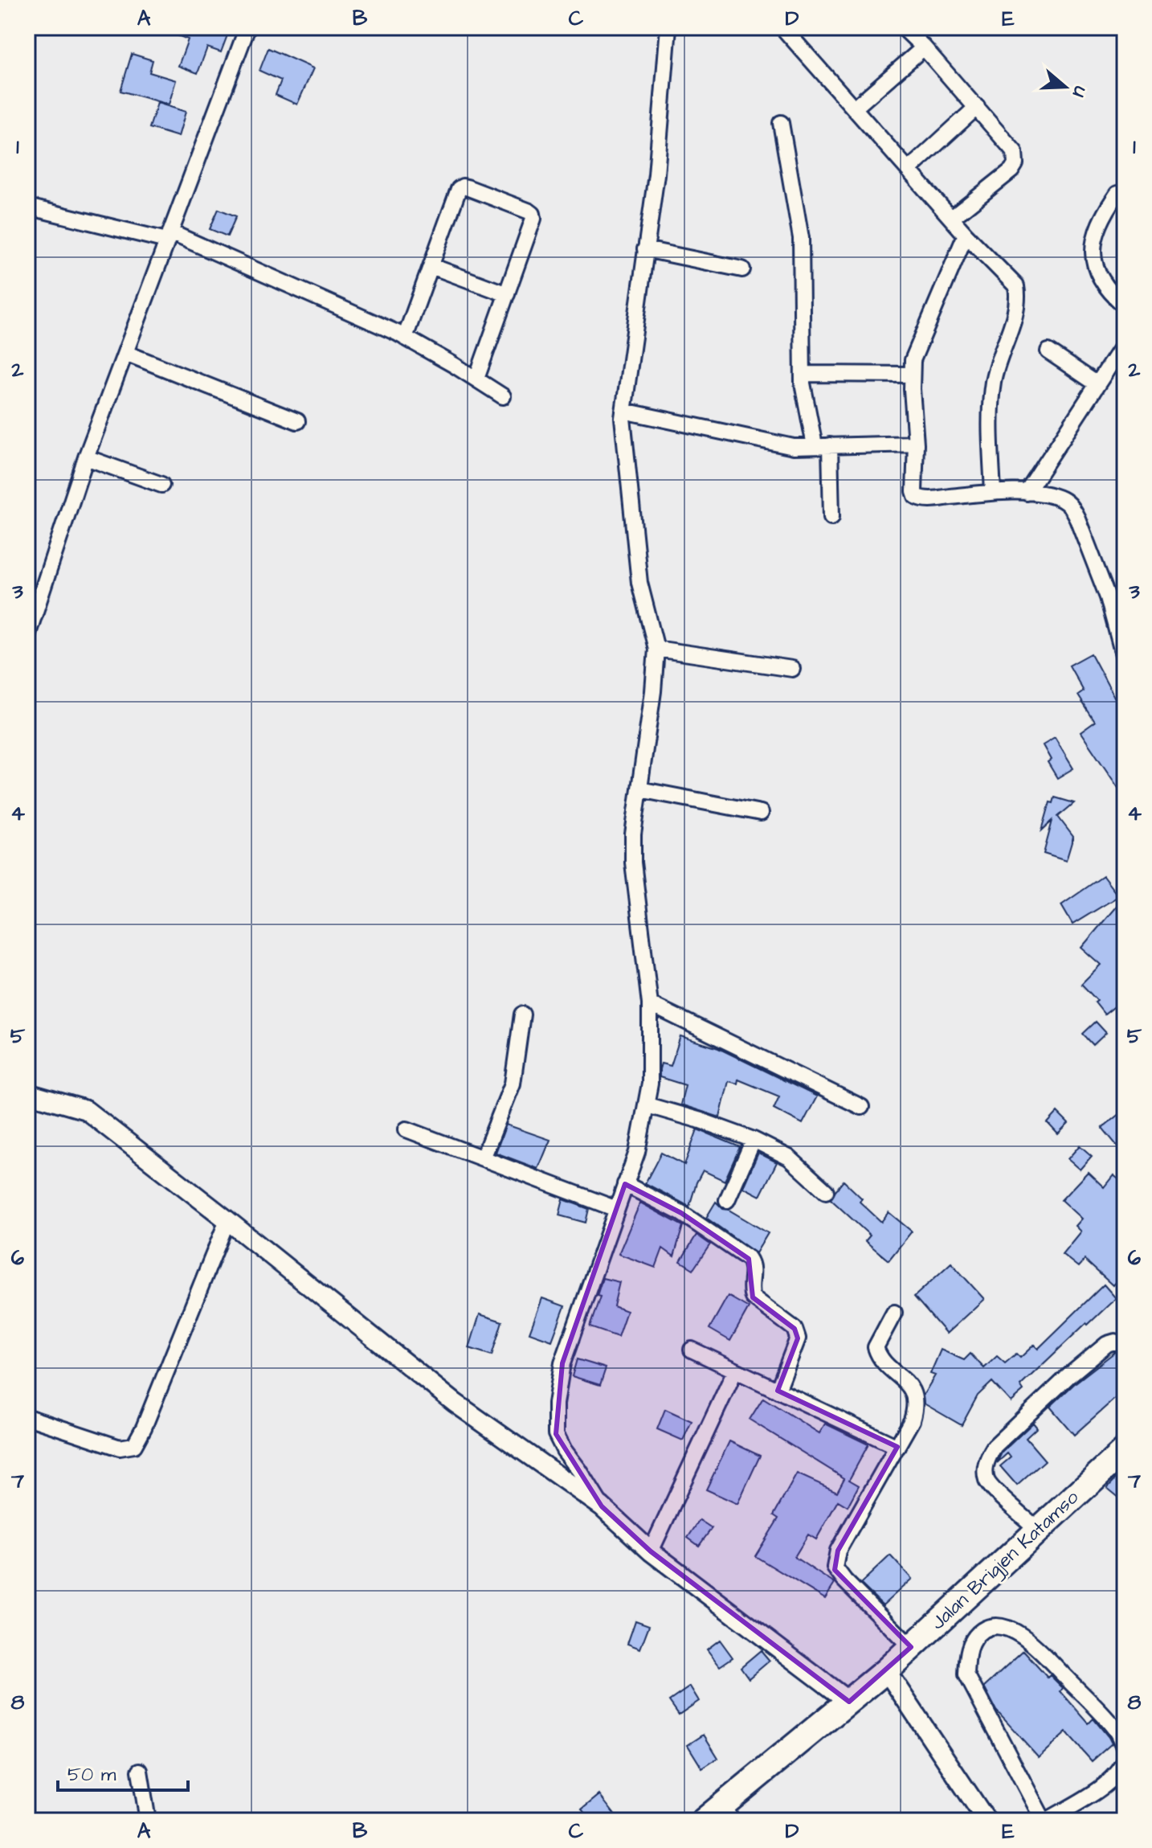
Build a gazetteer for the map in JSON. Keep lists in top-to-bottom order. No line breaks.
{"streets":{"main road":["Jalan Brigjen Katamso"]},"scale_bar":"50 m","north":"right","grid":{"columns":["A","B","C","D","E"],"rows":["1","2","3","4","5","6","7","8"]}}
